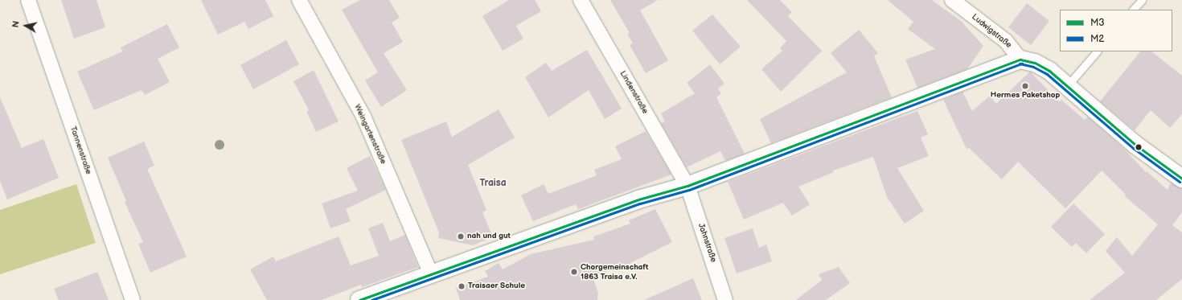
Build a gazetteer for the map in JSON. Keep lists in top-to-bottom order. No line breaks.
{"streets":{"street":["Ludwigstraße","Lindenstraße","Weingartenstraße","Tannenstraße","Jahnstraße"]},"crossings":[["Lindenstraße","Jahnstraße"]],"districts":["Traisa"],"places":["Hermes Paketshop","nah und gut","Chorgemeinschaft 1863 Traisa e.V.","Traisaer Schule"],"lines":["transit line M3","transit line M2"],"legend":["M3","M2"],"north":"left"}
